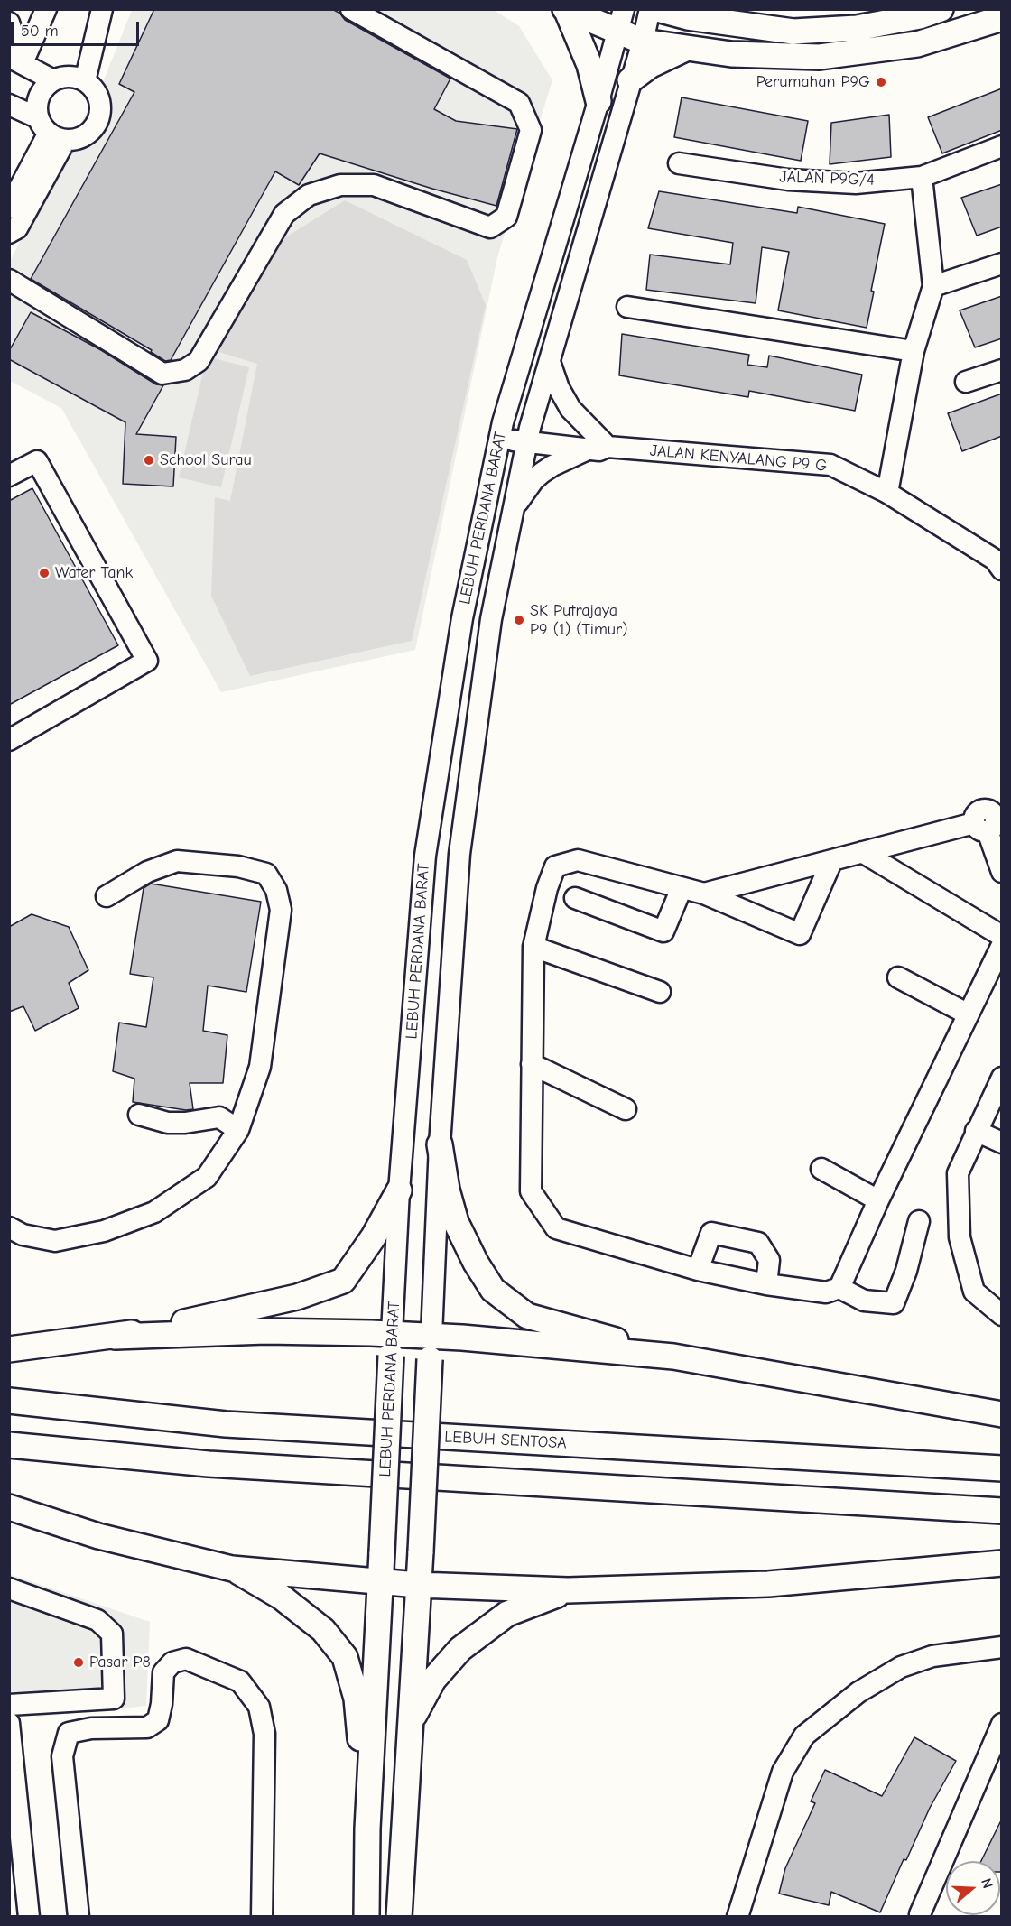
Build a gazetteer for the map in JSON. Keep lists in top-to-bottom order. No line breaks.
{"streets":{"main road":["LEBUH PERDANA BARAT","LEBUH SENTOSA"],"street":["JALAN P9G/4","JALAN KENYALANG P9 G"]},"crossings":[["JALAN KENYALANG P9 G","LEBUH PERDANA BARAT"]],"places":["Perumahan P9G","School Surau","Water Tank","SK Putrajaya P9 (1) (Timur)","Pasar P8"],"scale_bar":"50 m","north":"right"}
